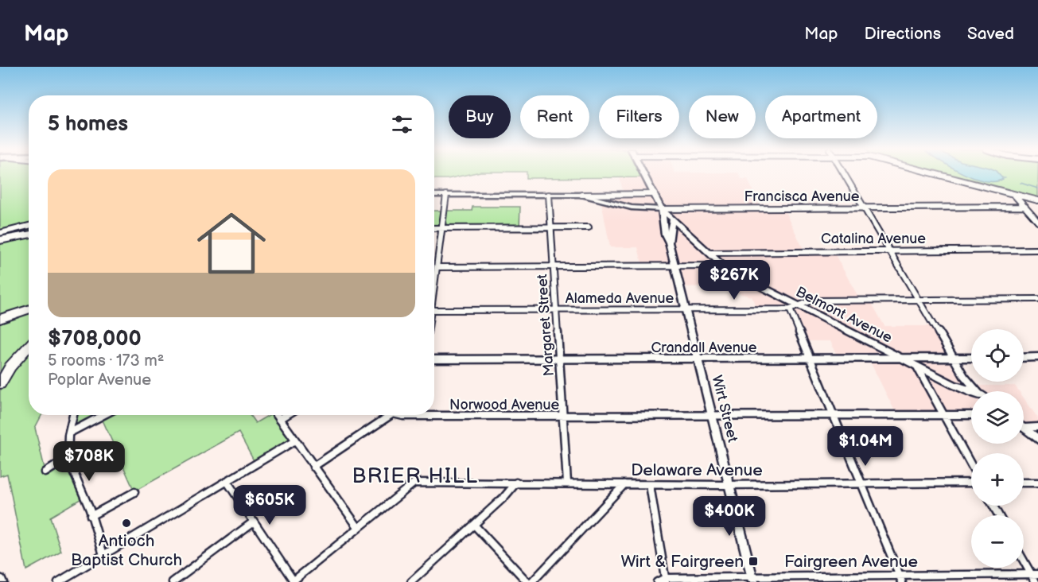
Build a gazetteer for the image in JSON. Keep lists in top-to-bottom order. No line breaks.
{"streets":{"main road":["Belmont Avenue","Wirt Street"],"street":["Francisca Avenue","Catalina Avenue","Alameda Avenue","Margaret Street","Crandall Avenue","Norwood Avenue","Delaware Avenue","Fairgreen Avenue"]},"crossings":[["Francisca Avenue","Belmont Avenue"],["Francisca Avenue","Margaret Street"],["Francisca Avenue","Wirt Street"],["Catalina Avenue","Belmont Avenue"],["Alameda Avenue","Margaret Street"],["Alameda Avenue","Wirt Street"],["Belmont Avenue","Crandall Avenue"],["Belmont Avenue","Wirt Street"],["Margaret Street","Crandall Avenue"],["Margaret Street","Norwood Avenue"],["Margaret Street","Delaware Avenue"],["Crandall Avenue","Wirt Street"],["Norwood Avenue","Wirt Street"],["Wirt Street","Delaware Avenue"],["Wirt Street","Fairgreen Avenue"]],"districts":["BRIER HILL"],"places":{"other":["Antioch Baptist Church"],"transit":["Wirt & Fairgreen"]},"page":{"header":"Map","nav":["Map","Directions","Saved"],"chip":["Buy","Rent","Filters","New","Apartment"],"heading":"5 homes","list":[{"name":"$708,000","note":"5 rooms · 173 m² · Poplar Avenue"}],"price":["$267K","$1.04M","$708K","$605K","$400K"],"map_buttons":["+","−"]}}
